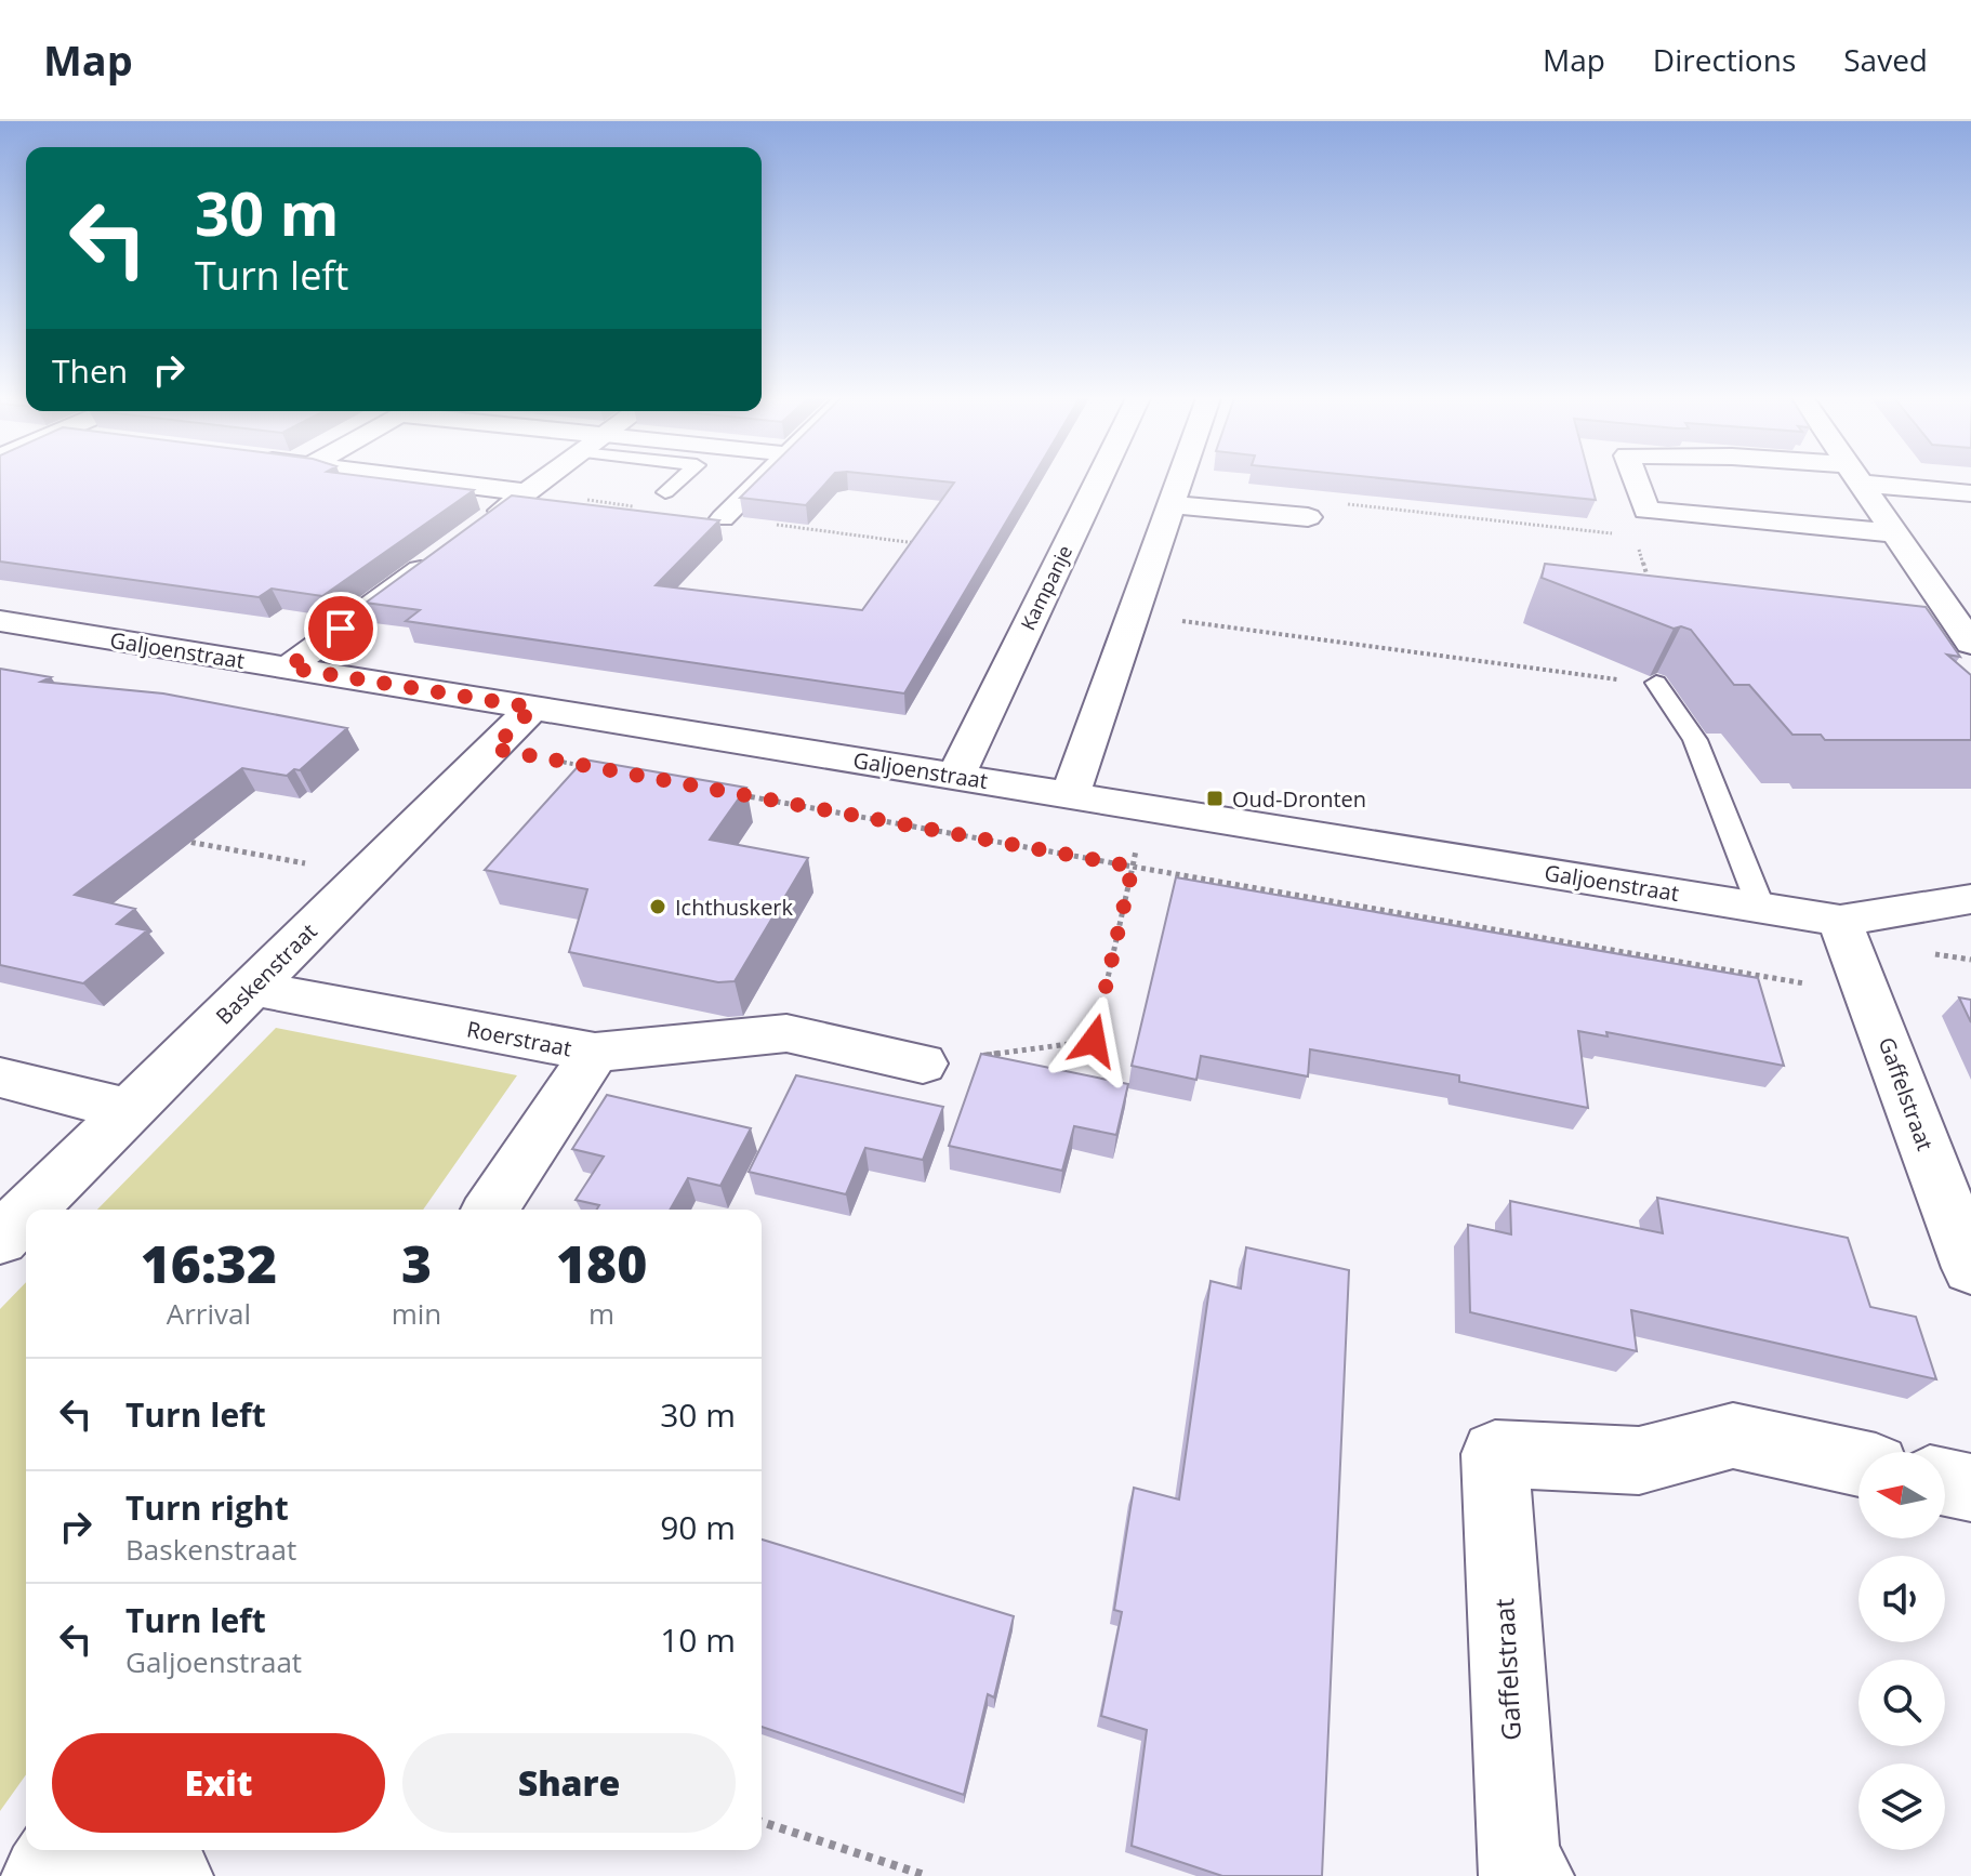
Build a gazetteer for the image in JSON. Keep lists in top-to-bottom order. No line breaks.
{"streets":{"street":["Kampanje","Galjoenstraat","Baskenstraat","Roerstraat","Gaffelstraat"]},"crossings":[["Kampanje","Galjoenstraat"],["Galjoenstraat","Baskenstraat"],["Galjoenstraat","Gaffelstraat"],["Baskenstraat","Roerstraat"]],"places":{"transit":["Oud-Dronten"],"other":["Ichthuskerk"]},"north":"left","page":{"header":"Map","nav":["Map","Directions","Saved"],"turn":["30 m","Turn left"],"then":"Then","eta":["16:32","Arrival","3","min","180","m"],"list":[{"name":"Turn left","value":"30 m"},{"name":"Turn right","note":"Baskenstraat","value":"90 m"},{"name":"Turn left","note":"Galjoenstraat","value":"10 m"}],"buttons":["Exit","Share"]}}
